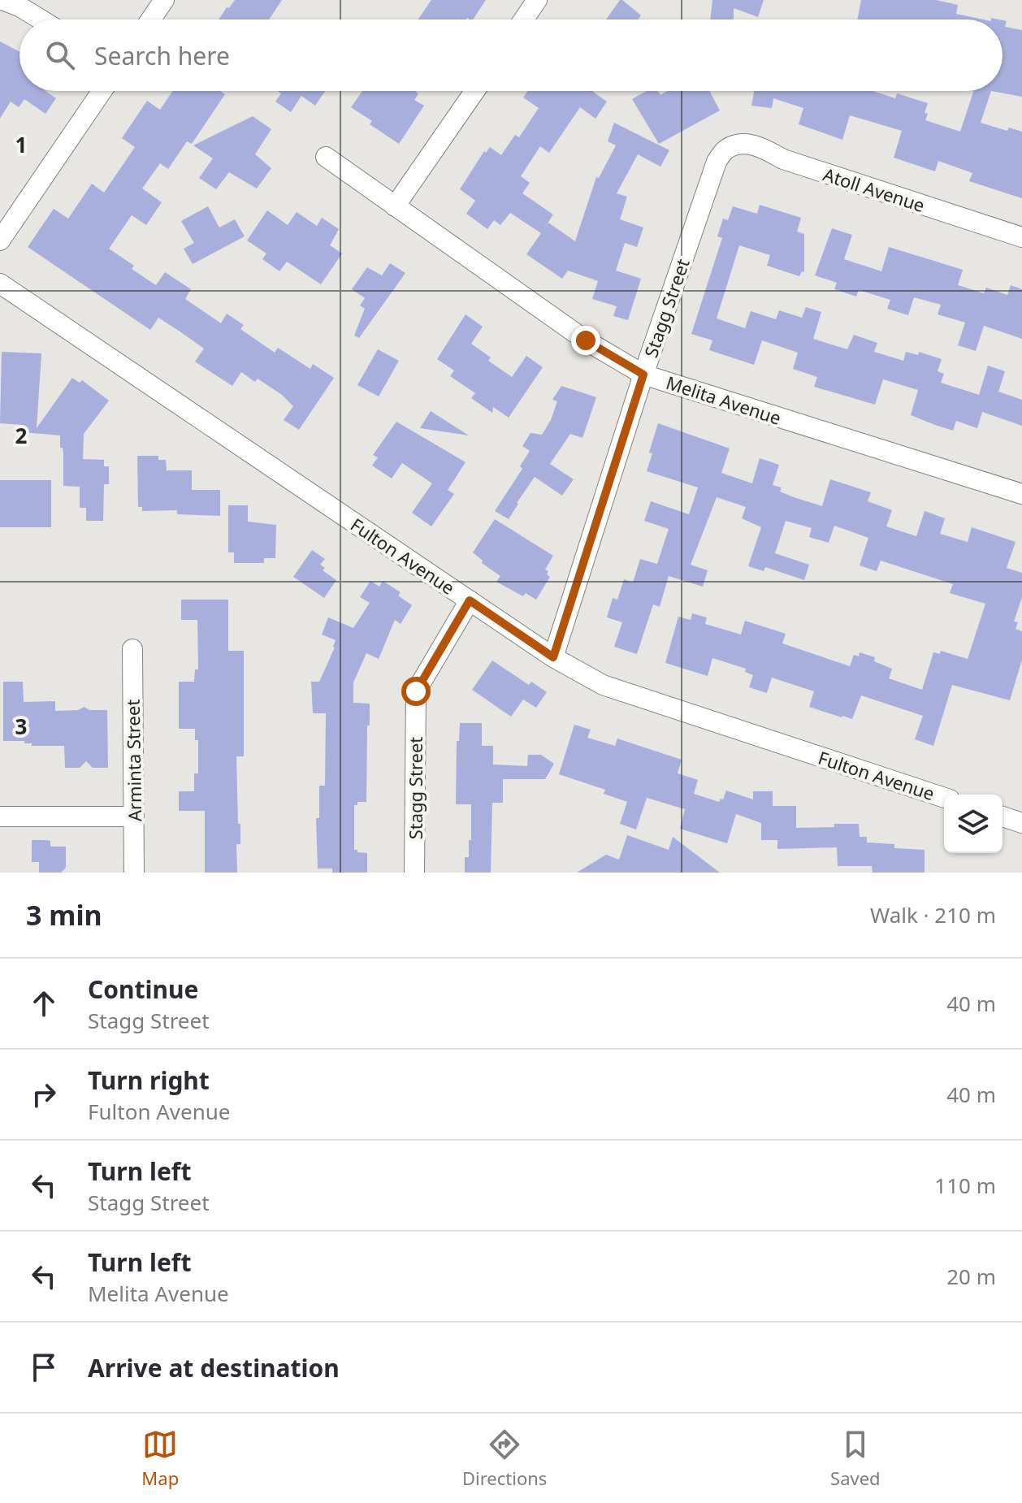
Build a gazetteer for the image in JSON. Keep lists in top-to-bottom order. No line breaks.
{"streets":{"street":["Atoll Avenue","Stagg Street","Melita Avenue","Fulton Avenue","Arminta Street"]},"crossings":[["Atoll Avenue","Stagg Street"],["Stagg Street","Melita Avenue"],["Stagg Street","Fulton Avenue"]],"page":{"search":"Search here","heading":["3 min","Walk · 210 m"],"list":[["Continue","Stagg Street","40 m"],["Turn right","Fulton Avenue","40 m"],["Turn left","Stagg Street","110 m"],["Turn left","Melita Avenue","20 m"],"Arrive at destination"],"nav":["Map","Directions","Saved"]},"grid":{"rows":["1","2","3"]}}
